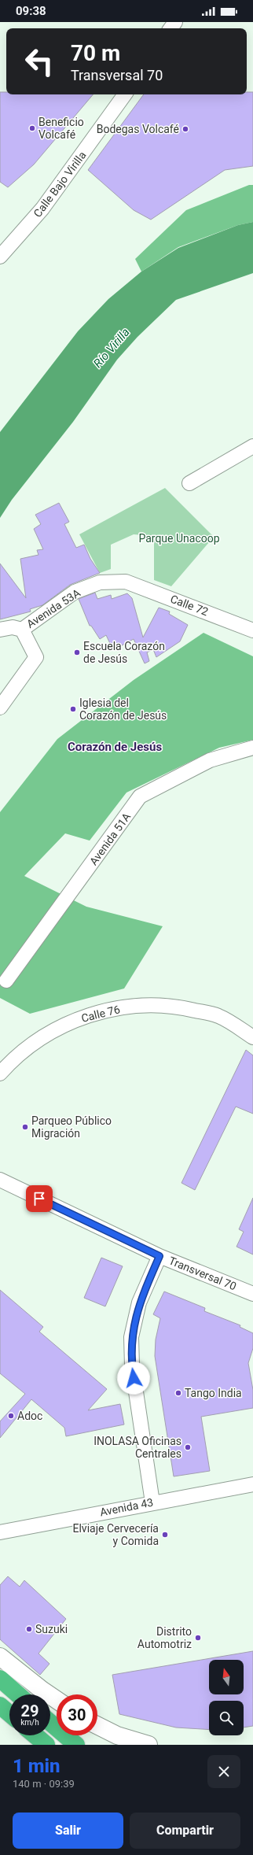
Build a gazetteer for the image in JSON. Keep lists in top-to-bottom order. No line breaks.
{"streets":{"street":["Calle Bajo Virilla","Calle 72","Avenida 53A","Avenida 51A","Calle 76","Transversal 70","Avenida 43"]},"crossings":[["Calle 72","Avenida 53A"]],"districts":["Corazón de Jesús"],"water":["Río Virilla"],"parks":["Parque Unacoop"],"places":["Beneficio Volcafé","Bodegas Volcafé","Escuela Corazón de Jesús","Iglesia del Corazón de Jesús","Parqueo Público Migración","Tango India","Adoc","INOLASA Oficinas Centrales","Elviaje Cervecería y Comida","Suzuki","Distrito Automotriz"],"north":"top","page":{"status":"09:38","turn":["70 m","Transversal 70"],"speed":"29 km/h","limit":"30","heading":["1 min","140 m · 09:39"],"buttons":["Salir","Compartir"]}}
